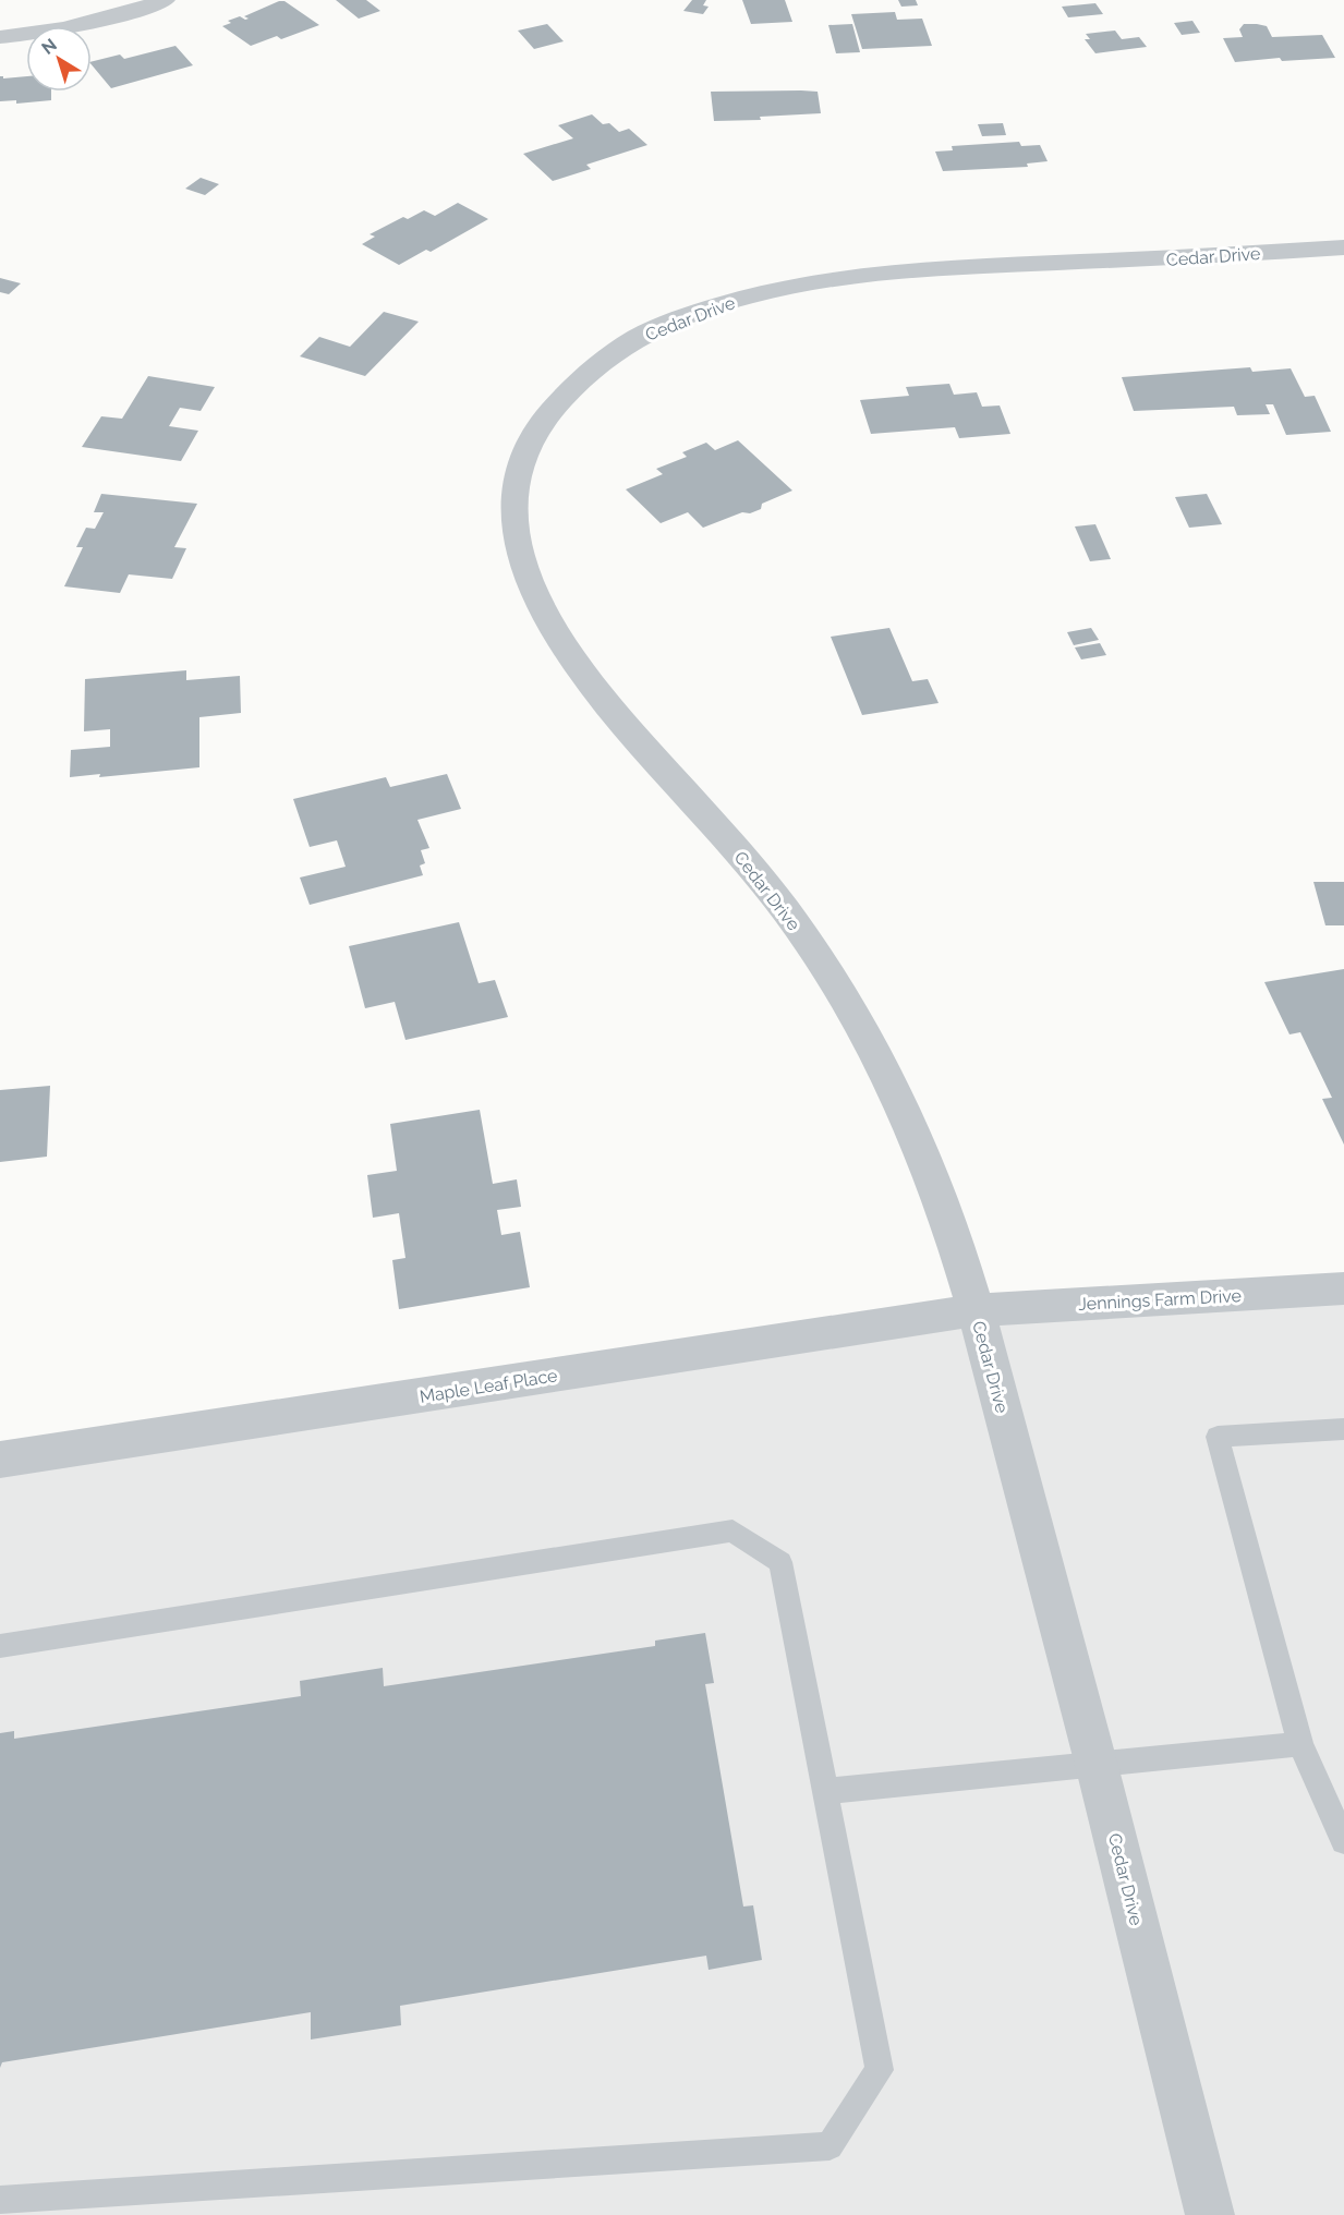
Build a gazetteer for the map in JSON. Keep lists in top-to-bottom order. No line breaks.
{"streets":{"street":["Cedar Drive","Jennings Farm Drive","Maple Leaf Place"]},"crossings":[["Cedar Drive","Jennings Farm Drive"],["Cedar Drive","Maple Leaf Place"],["Jennings Farm Drive","Maple Leaf Place"]],"north":"top left"}
